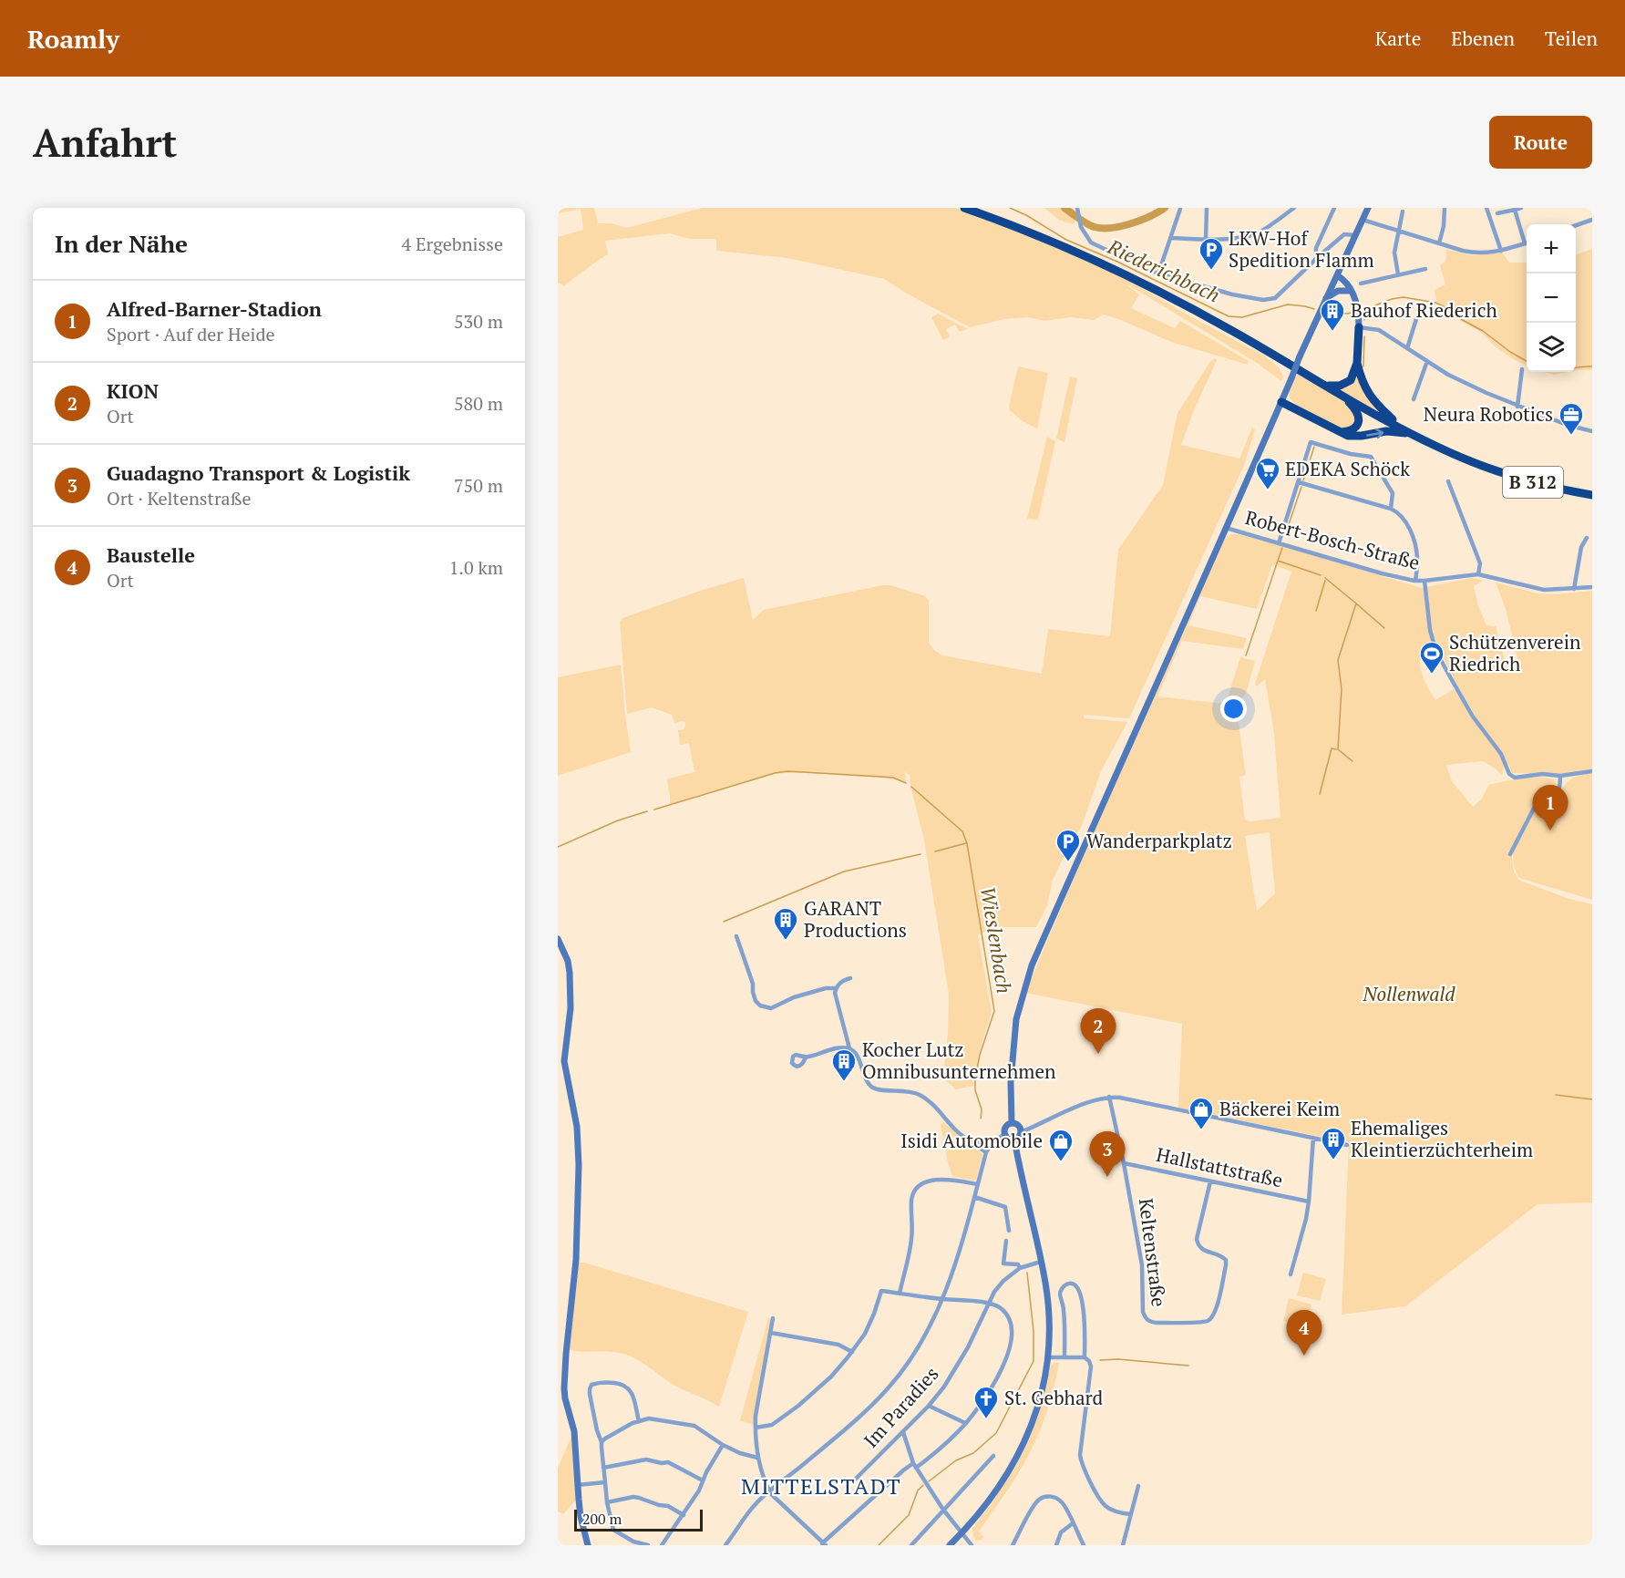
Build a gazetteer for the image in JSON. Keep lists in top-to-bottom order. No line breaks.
{"streets":{"highway":["B 312"],"street":["Robert-Bosch-Straße","Hallstattstraße","Keltenstraße","Im Paradies"]},"crossings":[["Hallstattstraße","Keltenstraße"]],"districts":["MITTELSTADT"],"water":["Riederichbach","Wieslenbach"],"parks":["Nollenwald"],"places":{"parking":["LKW-Hof Spedition Flamm","Wanderparkplatz"],"building":["Bauhof Riederich","GARANT Productions","Kocher Lutz Omnibusunternehmen","Ehemaliges Kleintierzüchterheim"],"office":["Neura Robotics"],"supermarket":["EDEKA Schöck"],"sports":["Schützenverein Riedrich"],"shop":["Bäckerei Keim","Isidi Automobile"],"church":["St. Gebhard"]},"scale_bar":"200 m","page":{"header":"Roamly","nav":["Karte","Ebenen","Teilen"],"buttons":"Route","title":"Anfahrt","heading":["In der Nähe","4 Ergebnisse"],"map_buttons":["+","−"],"list":[{"mark":"1","name":"Alfred-Barner-Stadion","note":"Sport · Auf der Heide","value":"530 m"},{"mark":"2","name":"KION","note":"Ort","value":"580 m"},{"mark":"3","name":"Guadagno Transport & Logistik","note":"Ort · Keltenstraße","value":"750 m"},{"mark":"4","name":"Baustelle","note":"Ort","value":"1.0 km"}],"pins":["1","2","3","4"],"scale":"200 m"}}
